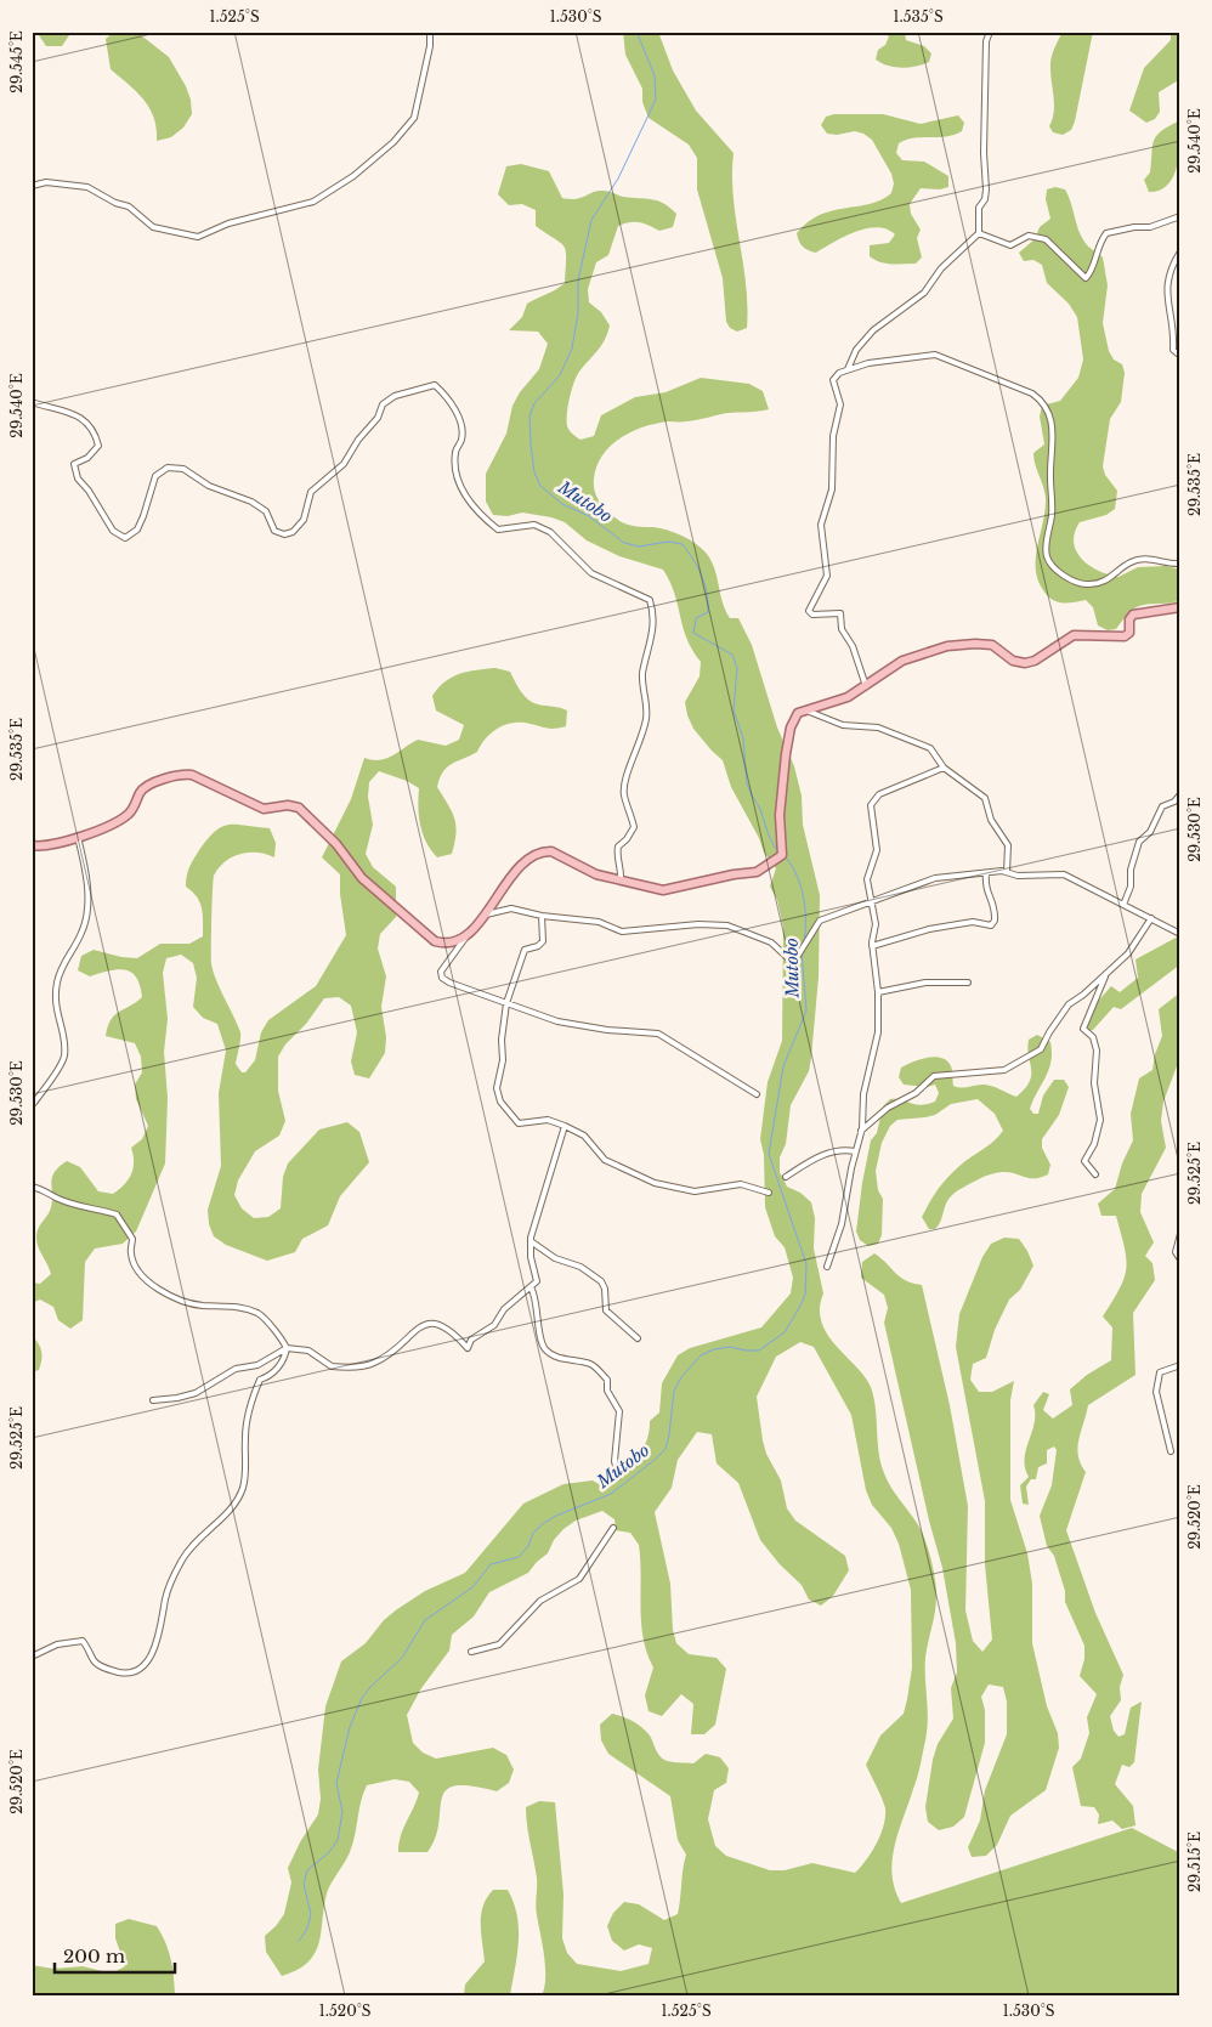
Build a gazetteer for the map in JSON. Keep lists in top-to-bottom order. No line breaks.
{"water":["Mutobo"],"scale_bar":"200 m","coordinates":["1.525°S","1.530°S","1.535°S","29.545°E","29.540°E","29.535°E","29.530°E","29.525°E","29.520°E","29.515°E","1.520°S"]}
